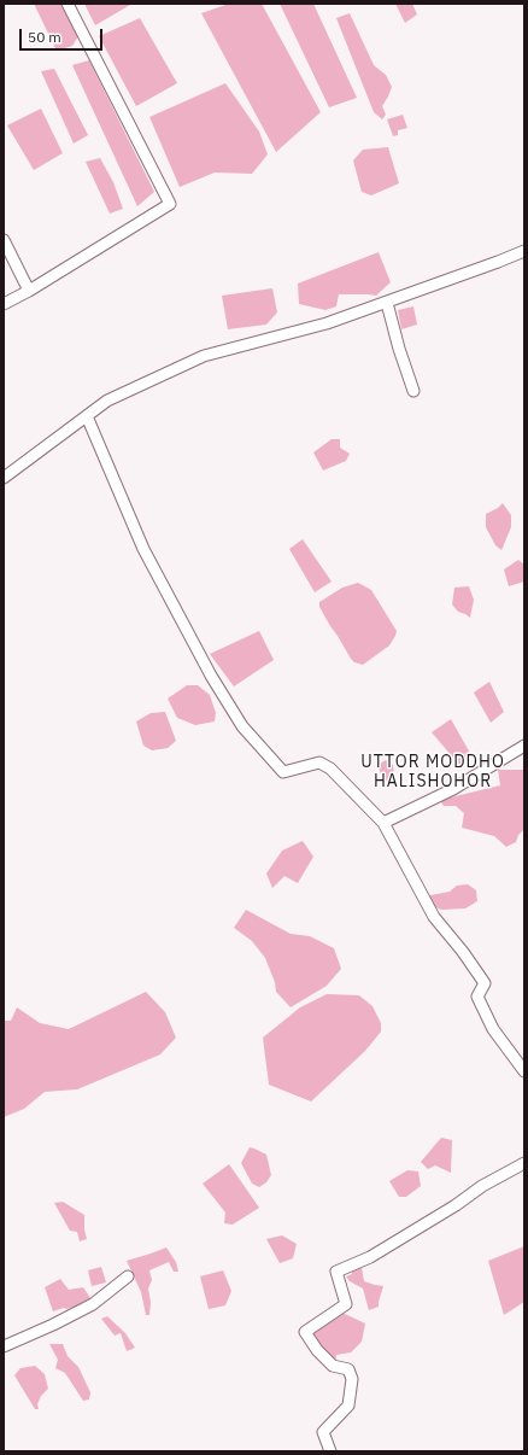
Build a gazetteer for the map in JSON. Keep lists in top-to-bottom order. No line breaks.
{"districts":["UTTOR MODDHO HALISHOHOR"],"scale_bar":"50 m"}
